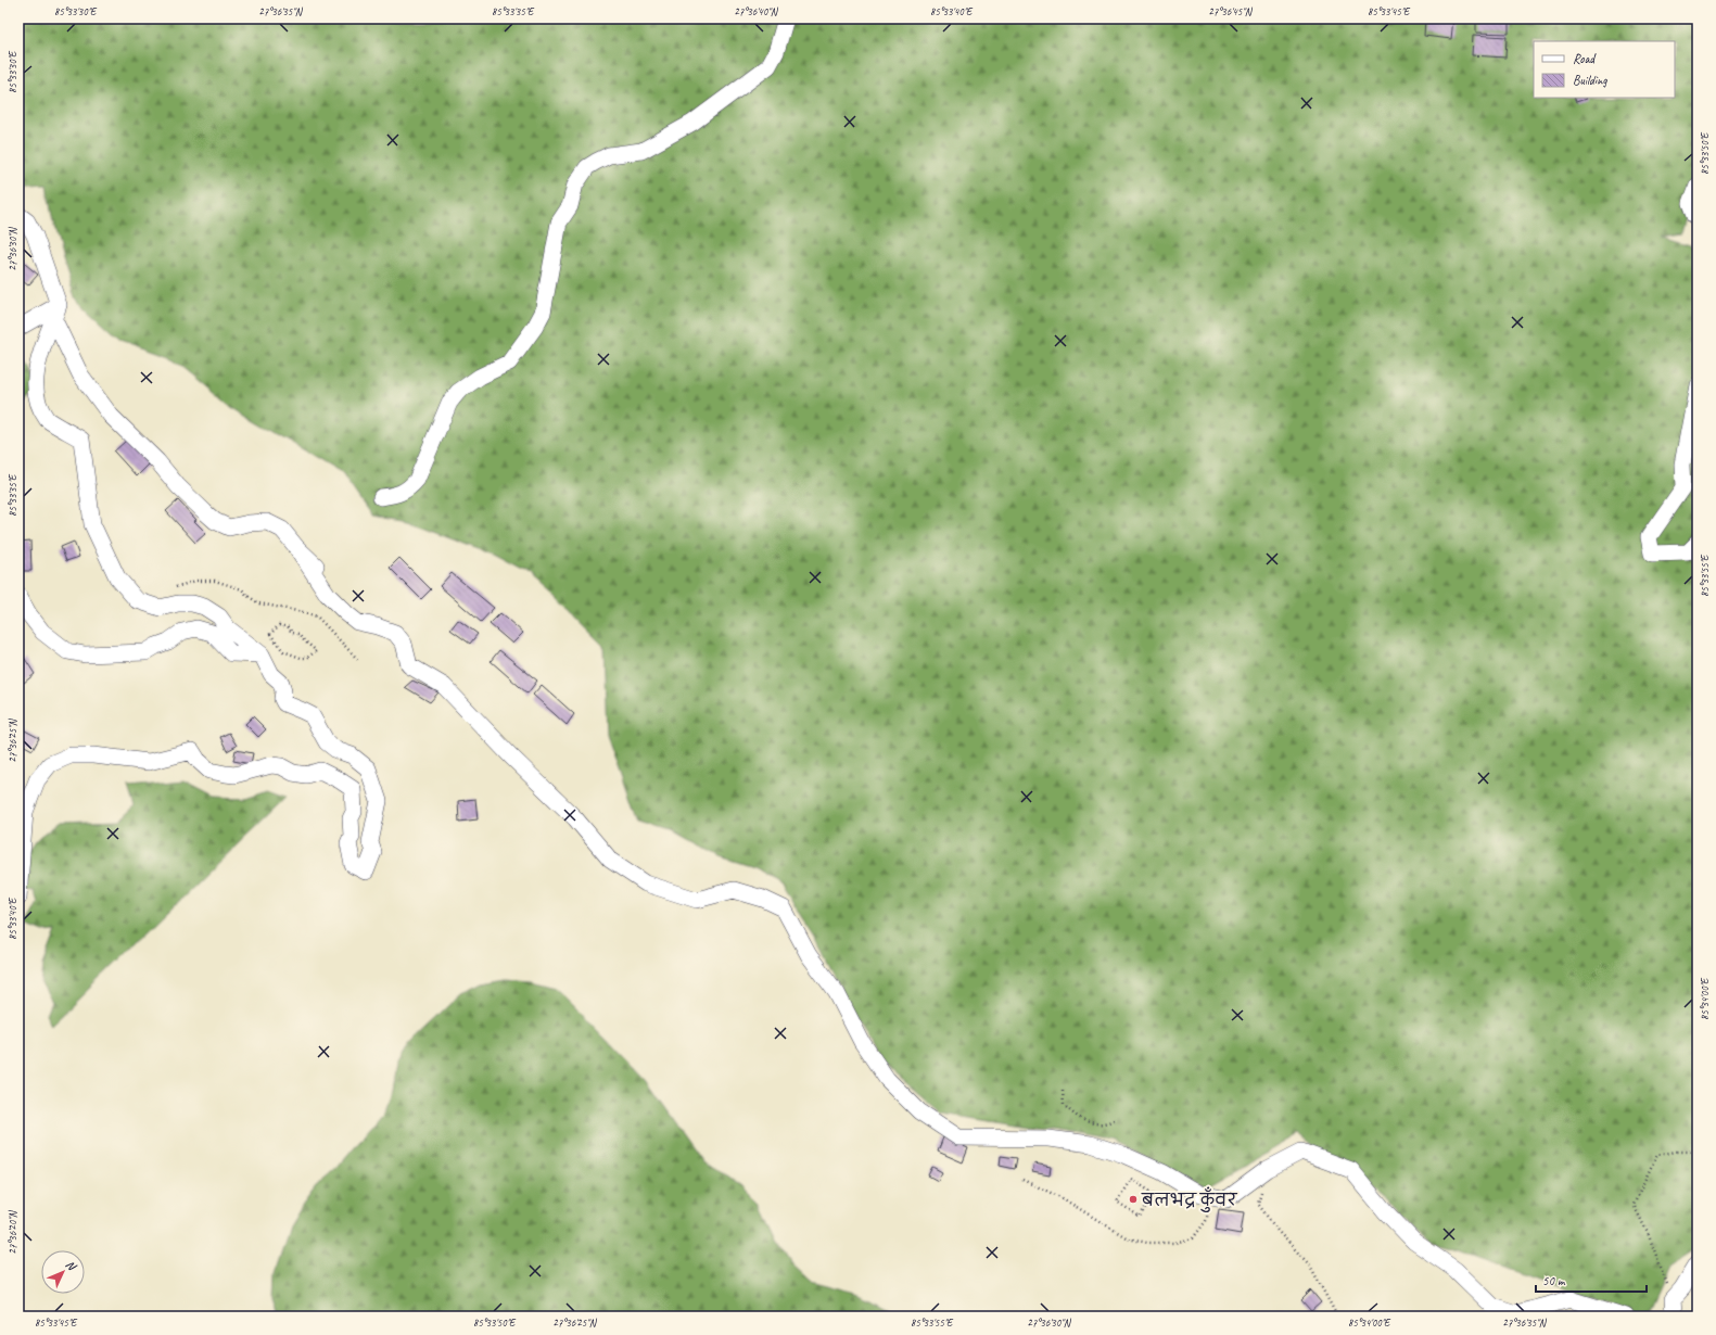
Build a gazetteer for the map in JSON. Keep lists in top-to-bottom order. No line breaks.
{"places":["बलभद्र कुँवर"],"legend":["Road","Building"],"scale_bar":"50 m","north":"top right","coordinates":["85°33'30\"E","27°36'35\"N","85°33'35\"E","27°36'40\"N","85°33'40\"E","27°36'45\"N","85°33'45\"E","85°33'50\"E","27°36'30\"N","85°33'55\"E","27°36'25\"N","85°34'00\"E","27°36'20\"N"]}
